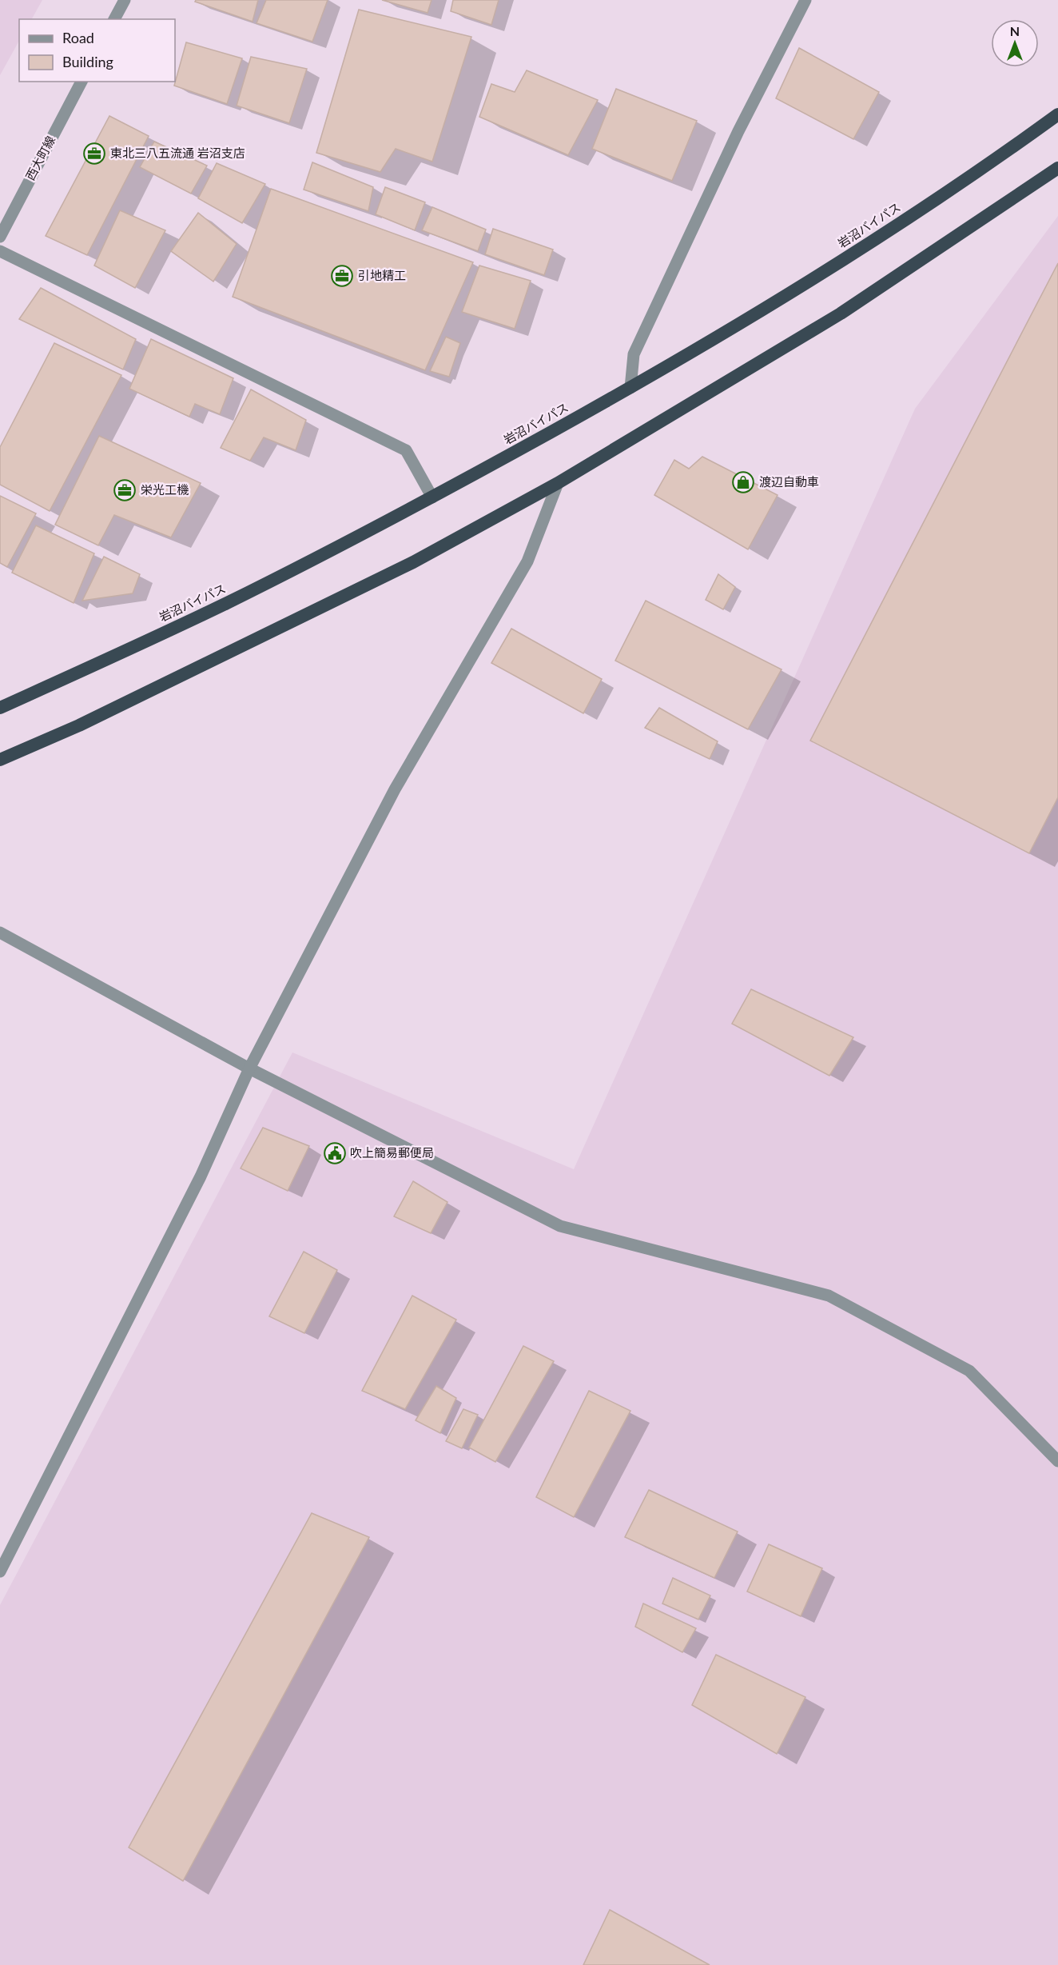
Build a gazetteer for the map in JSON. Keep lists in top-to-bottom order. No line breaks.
{"streets":{"highway":["岩沼バイパス"],"street":["西大町線"]},"places":{"office":["東北三八五流通 岩沼支店","引地精工","栄光工機"],"shop":["渡辺自動車"],"public building":["吹上簡易郵便局"]},"legend":["Road","Building"],"north":"top"}
